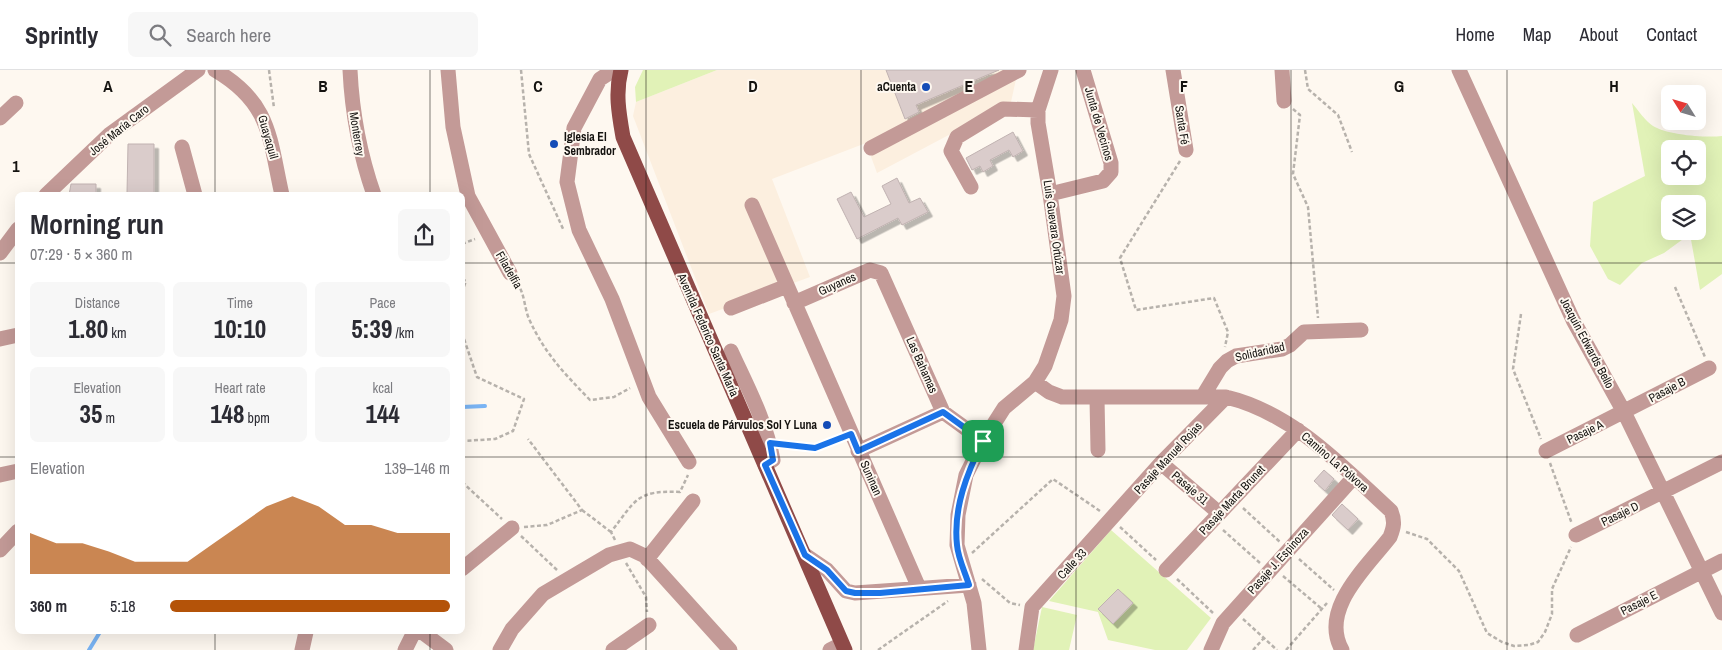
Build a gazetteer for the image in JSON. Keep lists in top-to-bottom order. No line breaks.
{"streets":{"main road":["Avenida Federico Santa María"],"street":["Junta de Vecinos","Santa Fé","José María Caro","Monterrey","Guayaquil","Luis Guevara Ortúzar","Filadelfia","Guyanes","Joaquín Edwards Bello","Solidaridad","Las Bahamas","Pasaje B","Pasaje A","Pasaje Manuel Rojas","Camino La Pólvora","Suninan","Pasaje 31","Pasaje Marta Brunet","Pasaje D","Pasaje J. Espinoza","Calle 33","Pasaje E"]},"crossings":[["Junta de Vecinos","Luis Guevara Ortúzar"],["Luis Guevara Ortúzar","Camino La Pólvora"],["Guyanes","Las Bahamas"],["Guyanes","Suninan"],["Joaquín Edwards Bello","Pasaje B"],["Joaquín Edwards Bello","Pasaje A"],["Joaquín Edwards Bello","Pasaje D"],["Joaquín Edwards Bello","Pasaje E"],["Solidaridad","Camino La Pólvora"],["Pasaje B","Pasaje A"],["Pasaje Manuel Rojas","Camino La Pólvora"],["Pasaje Manuel Rojas","Pasaje 31"],["Pasaje Manuel Rojas","Calle 33"],["Camino La Pólvora","Pasaje Marta Brunet"],["Camino La Pólvora","Pasaje J. Espinoza"],["Pasaje 31","Pasaje Marta Brunet"]],"places":["aCuenta","Iglesia El Sembrador","Escuela de Párvulos Sol Y Luna"],"north":"top left","page":{"header":"Sprintly","search":"Search here","nav":["Home","Map","About","Contact"],"heading":["Morning run","07:29 · 5 × 360 m"],"stats":[["Distance","1.80 km"],["Time","10:10"],["Pace","5:39 /km"],["Elevation","35 m"],["Heart rate","148 bpm"],["kcal","144"]],"chart":["Elevation","139–146 m"],"list":[{"name":"360 m","note":"5:18"}]},"grid":{"columns":["A","B","C","D","E","F","G","H"],"rows":["1"]}}
